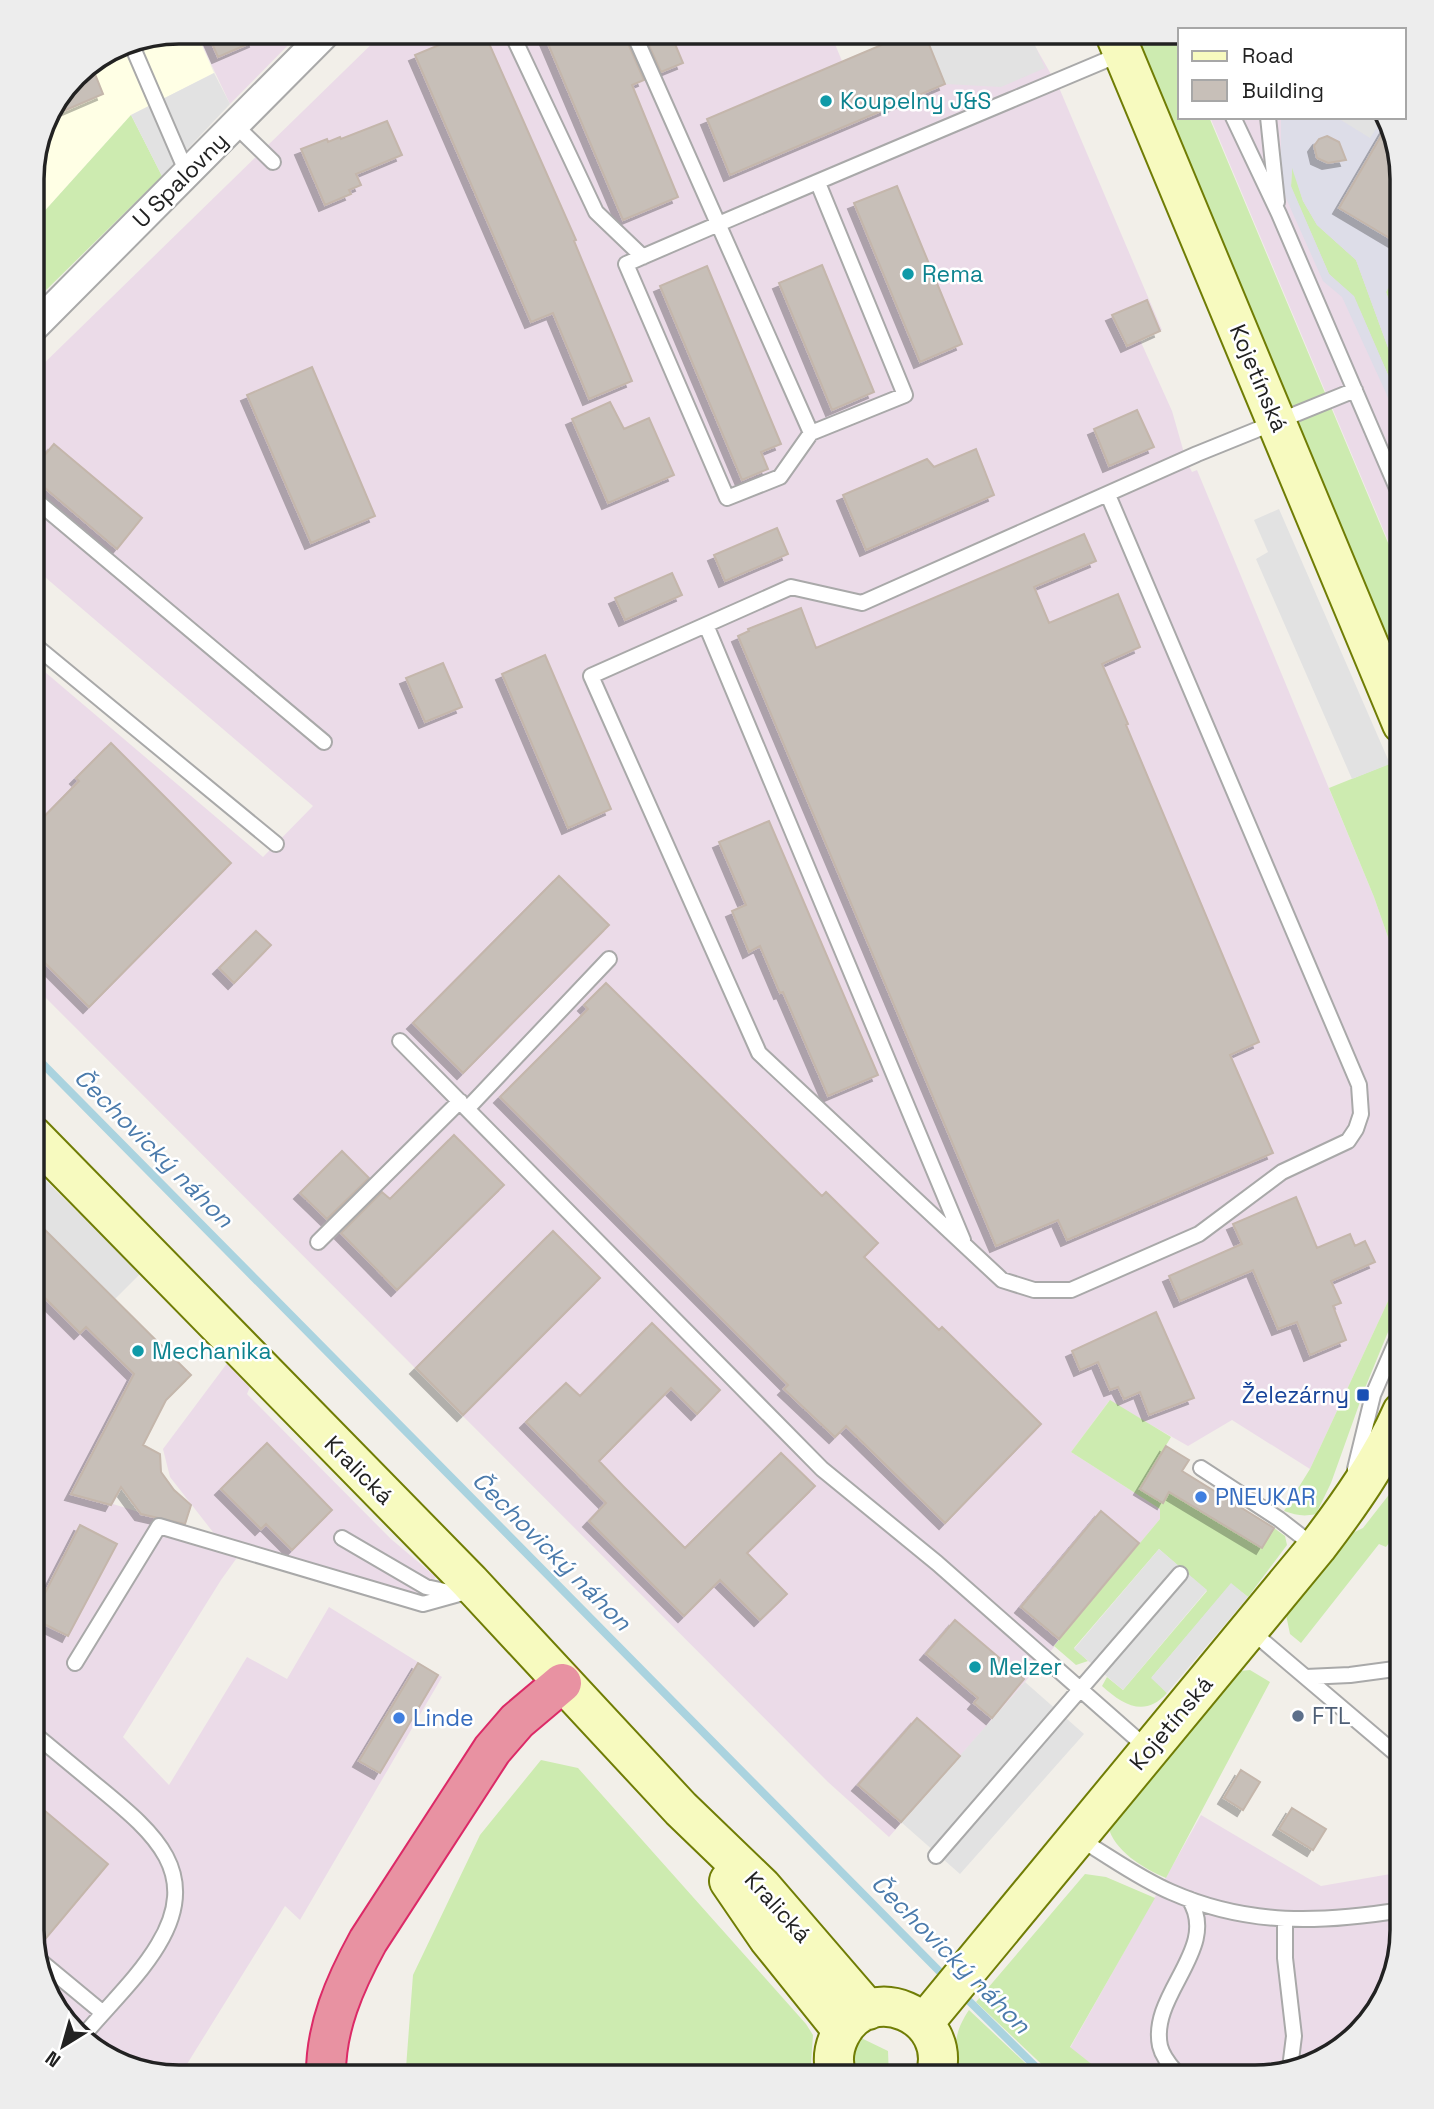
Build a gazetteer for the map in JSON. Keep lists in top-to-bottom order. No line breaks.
{"streets":{"main road":["Kojetínská","Kralická"],"street":["U Spalovny"]},"water":["Čechovický náhon"],"places":{"other":["Koupelny J&S","Rema","Mechanika","PNEUKAR","Melzer","FTL","Linde"],"transit":["Železárny"]},"legend":["Road","Building"],"north":"bottom left"}
